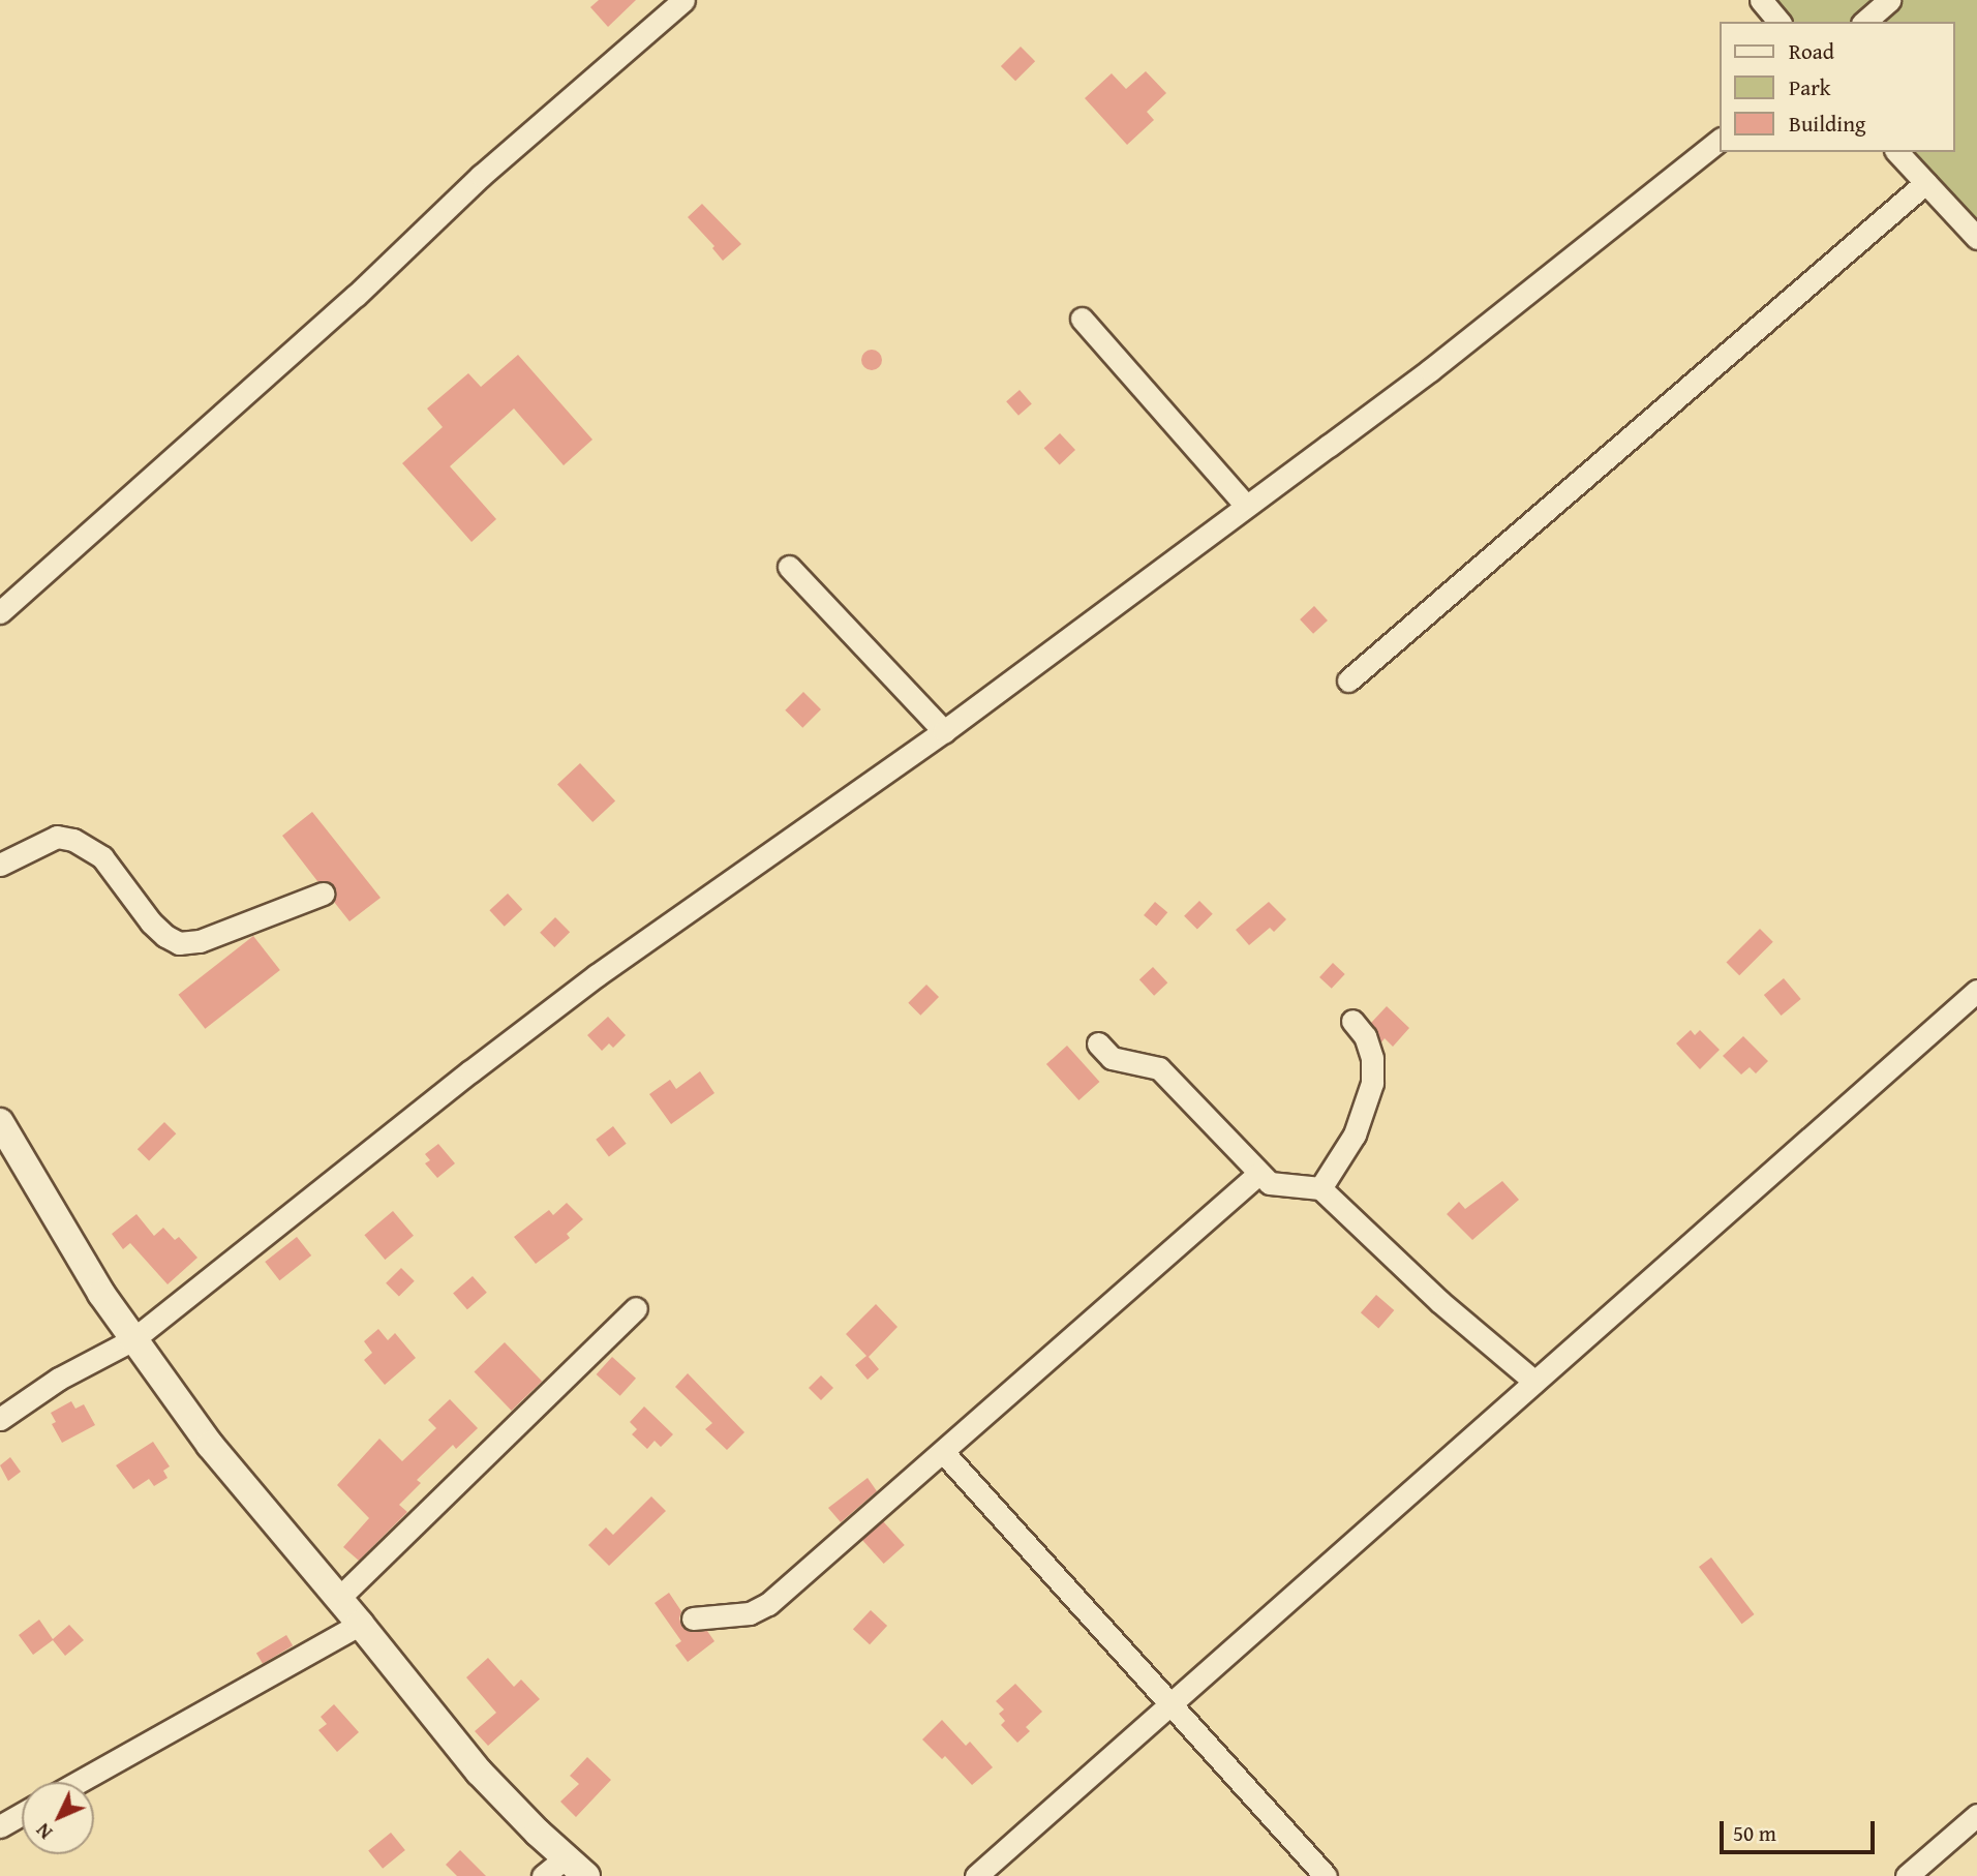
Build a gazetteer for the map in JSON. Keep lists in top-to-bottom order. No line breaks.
{"legend":["Road","Park","Building"],"scale_bar":"50 m","north":"bottom left"}
